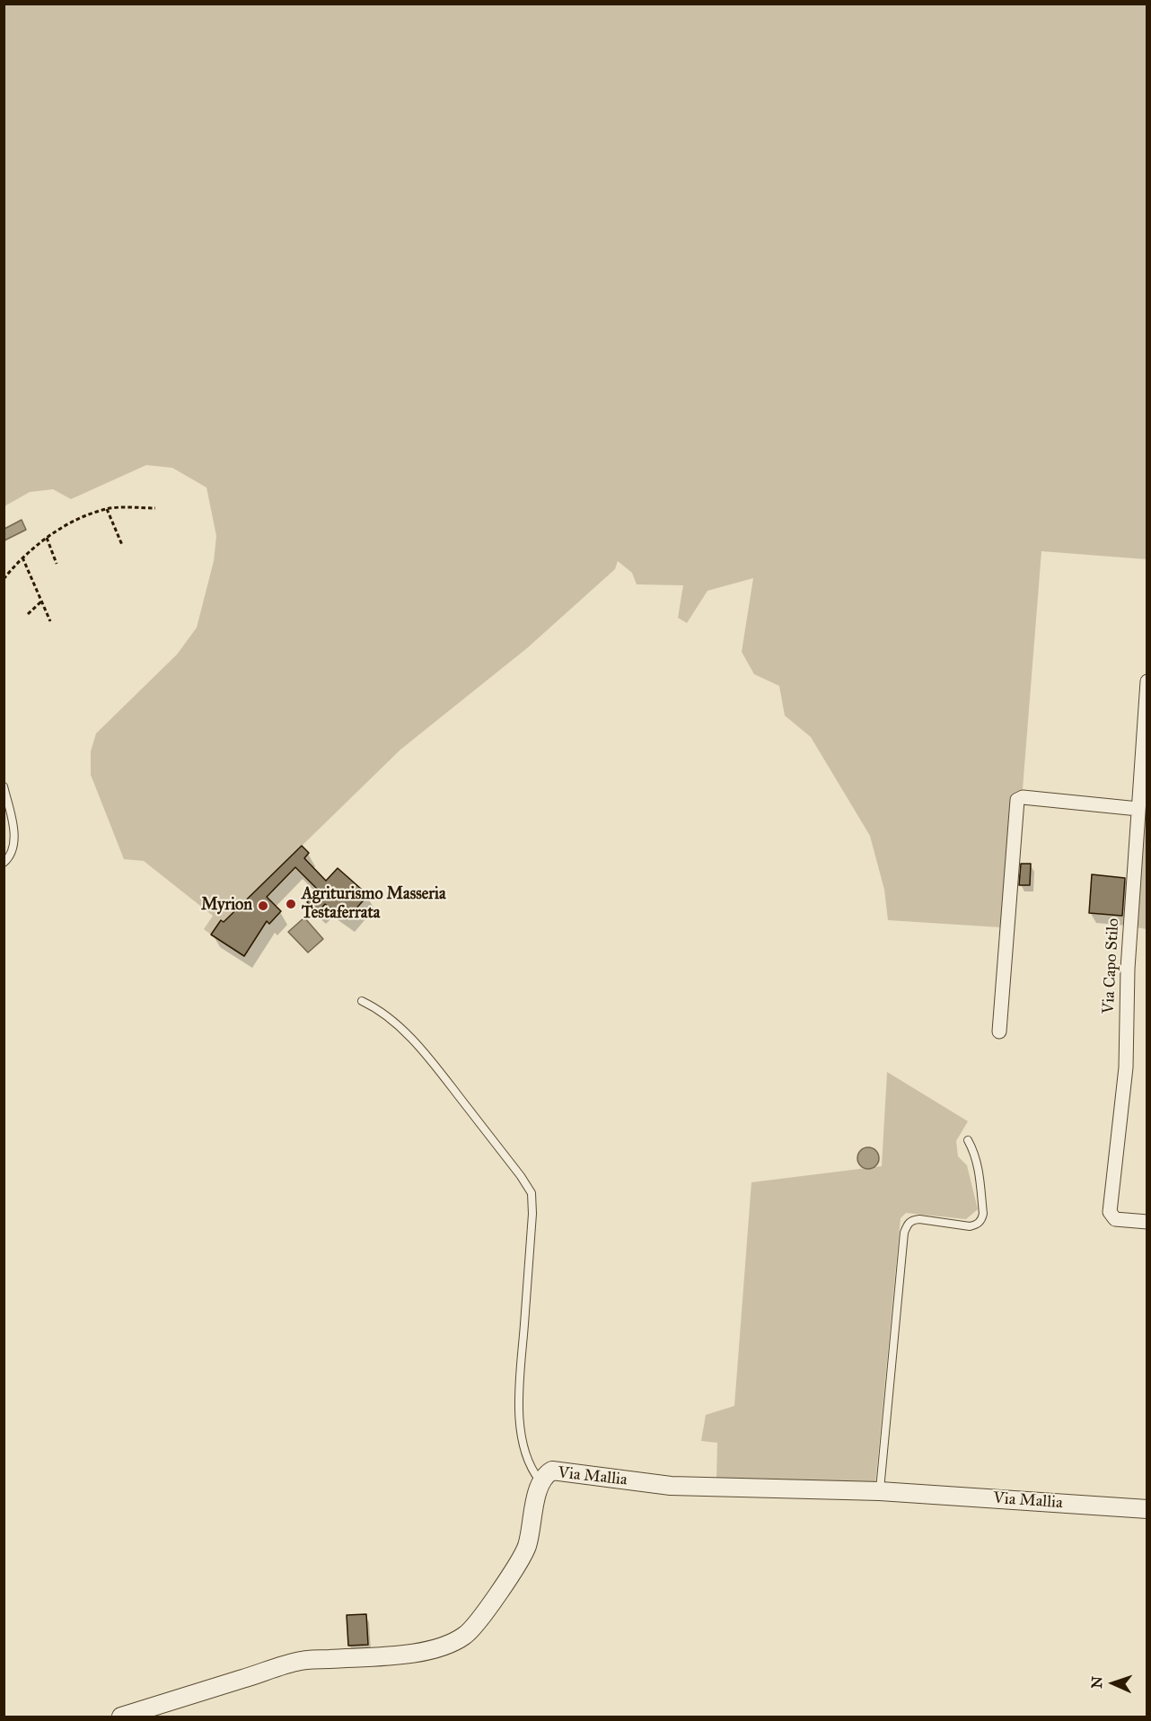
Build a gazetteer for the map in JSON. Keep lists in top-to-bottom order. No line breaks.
{"streets":{"street":["Via Capo Stilo","Via Mallia"]},"places":["Agriturismo Masseria Testaferrata","Myrion"],"north":"left"}
